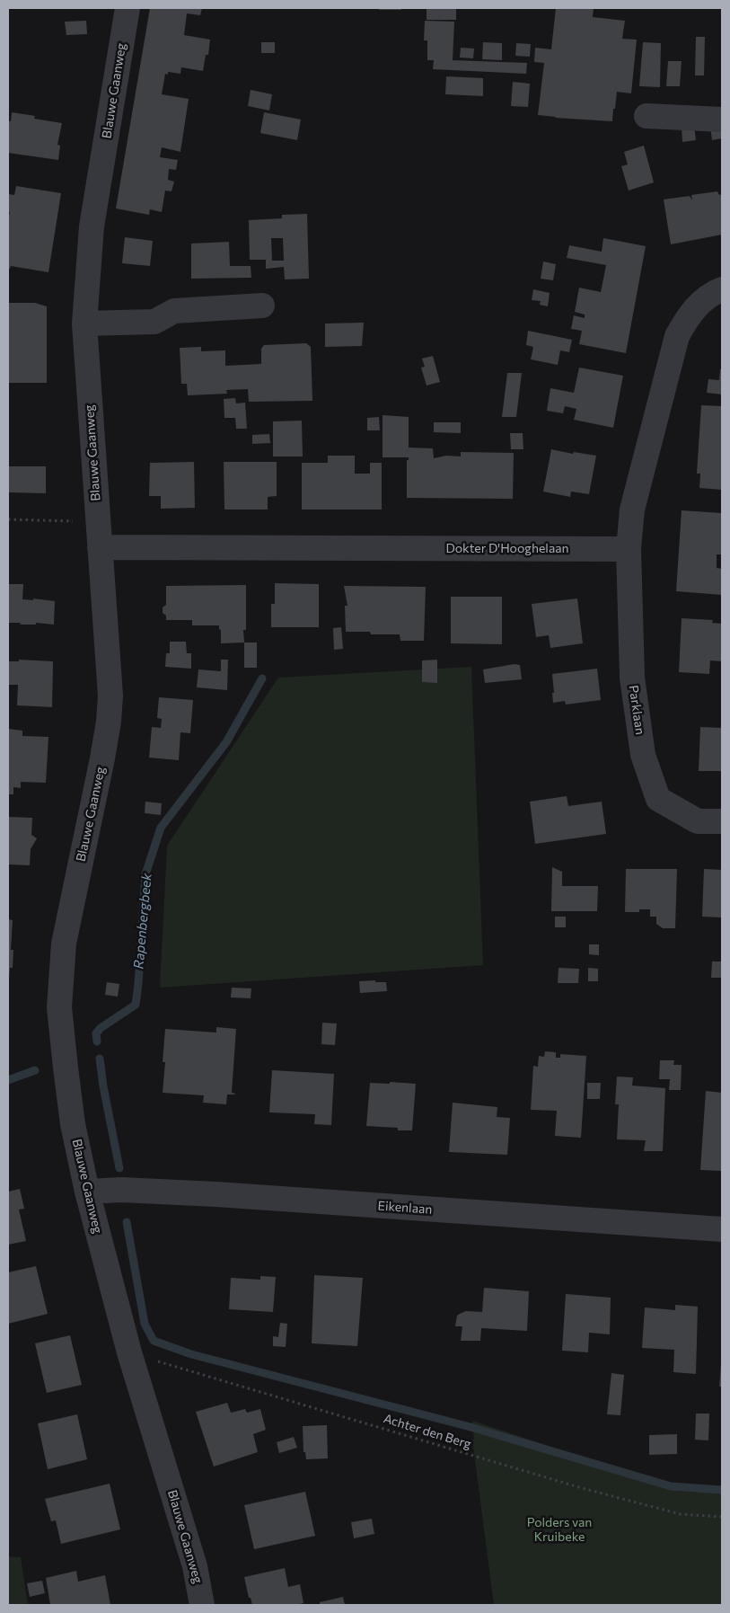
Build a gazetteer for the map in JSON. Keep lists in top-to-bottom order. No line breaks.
{"streets":{"street":["Blauwe Gaanweg","Dokter D'Hooghelaan","Parklaan","Eikenlaan"],"path":["Achter den Berg"]},"crossings":[["Blauwe Gaanweg","Dokter D'Hooghelaan"],["Blauwe Gaanweg","Eikenlaan"],["Blauwe Gaanweg","Achter den Berg"],["Dokter D'Hooghelaan","Parklaan"]],"water":["Rapenbergbeek"],"parks":["Polders van Kruibeke"]}
